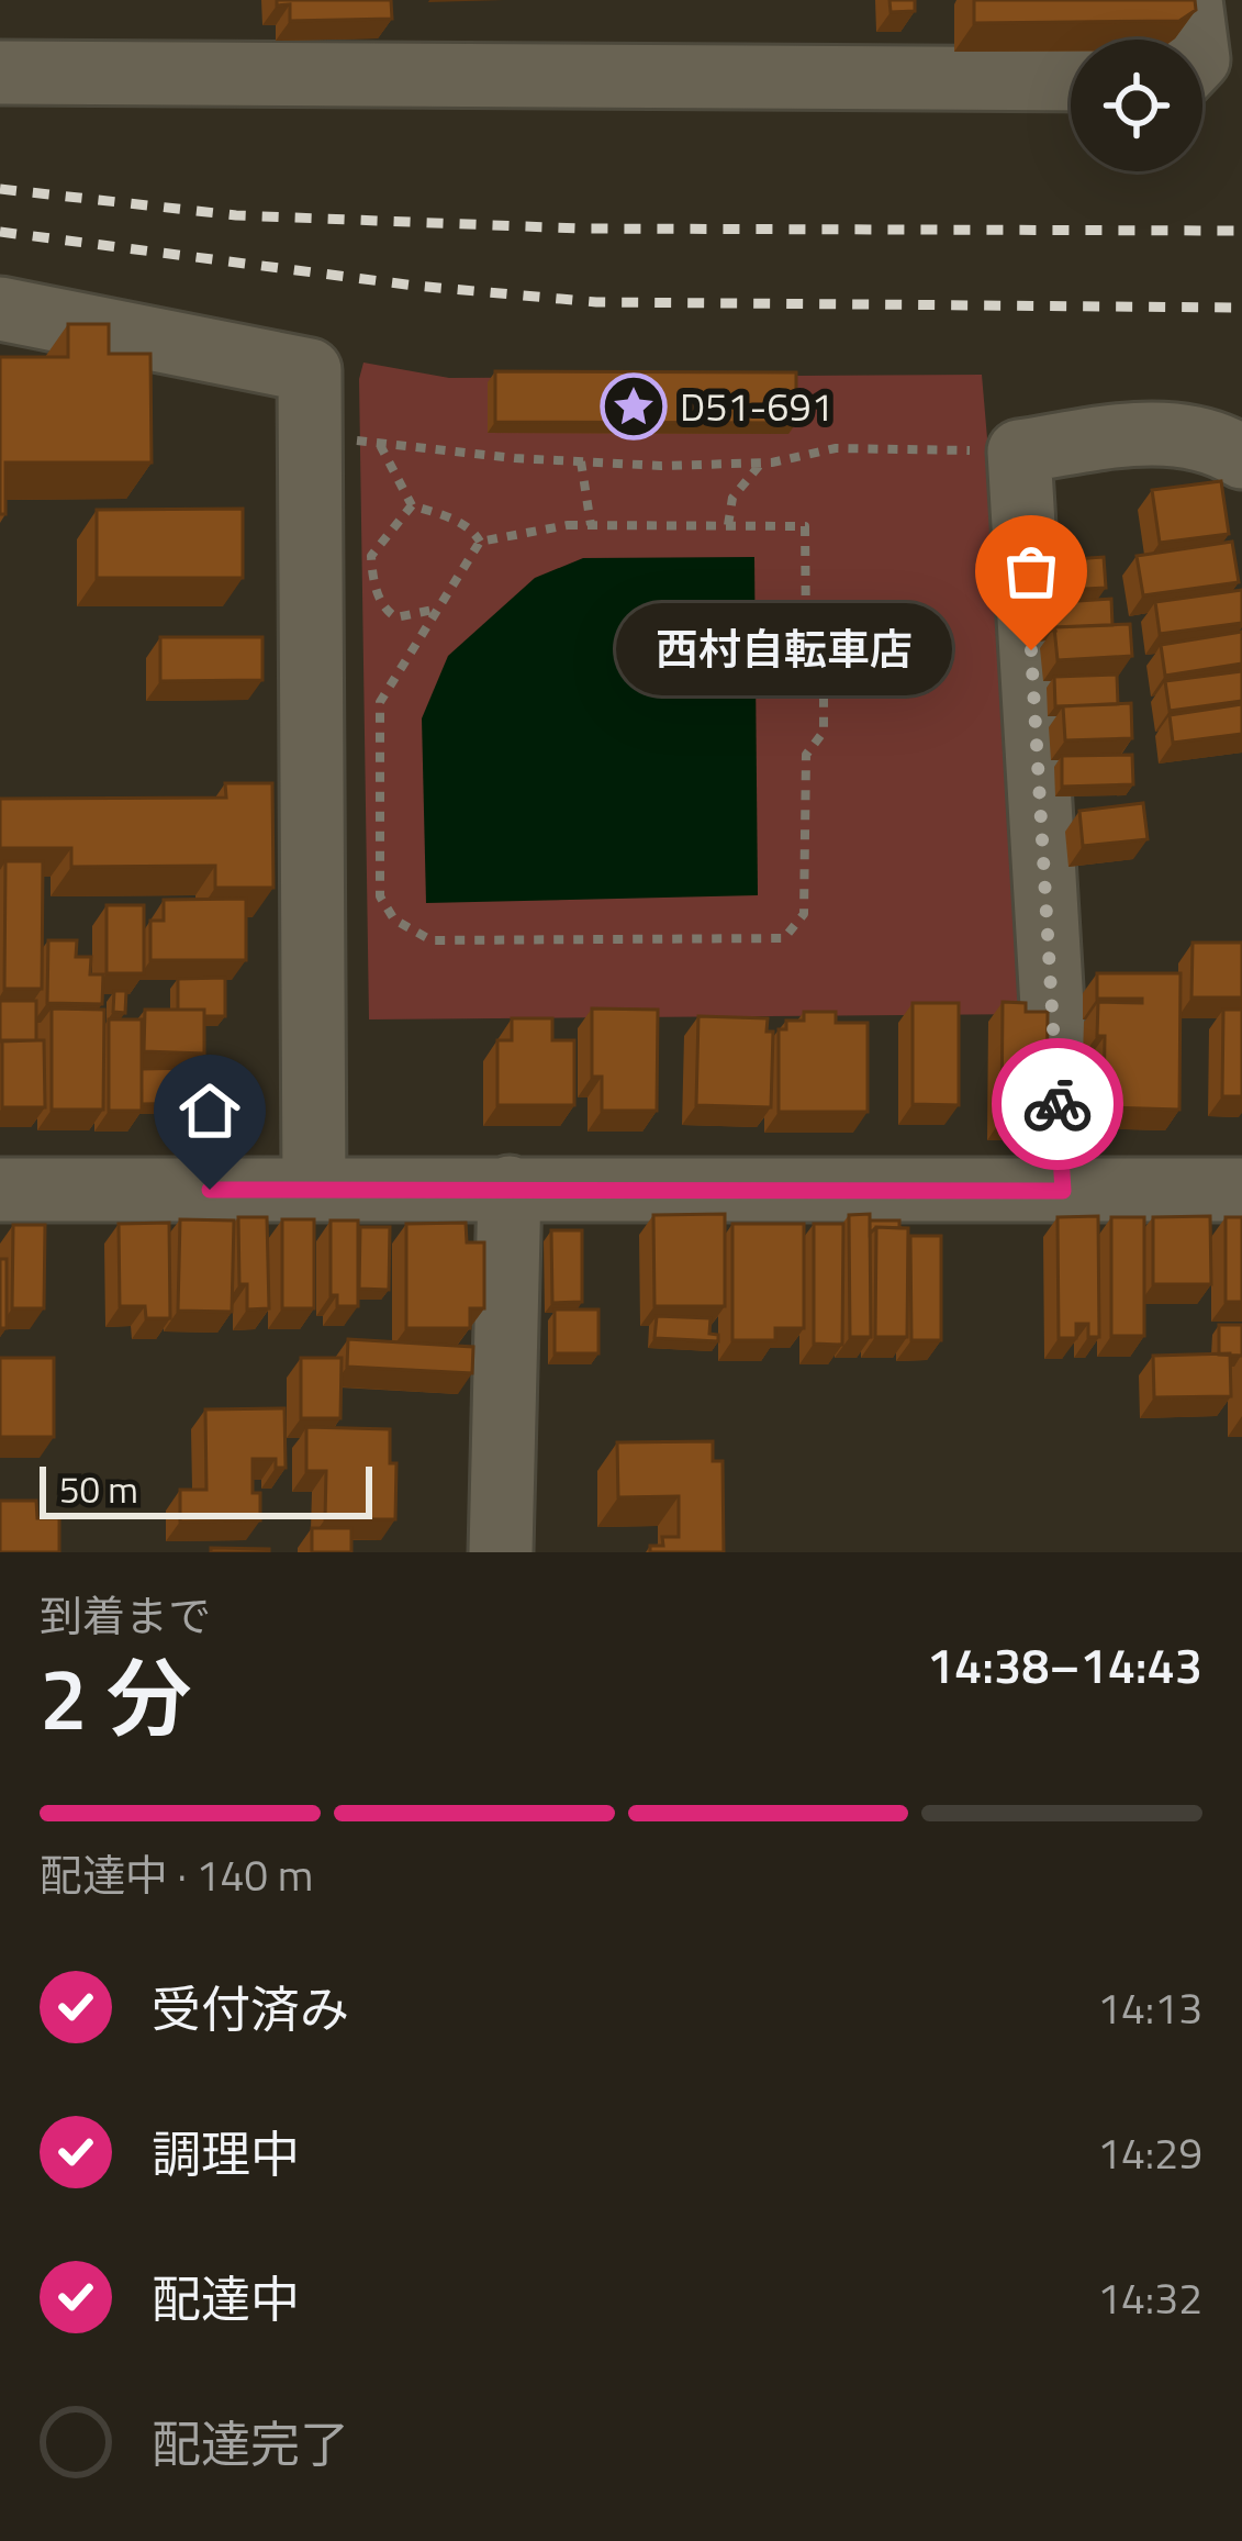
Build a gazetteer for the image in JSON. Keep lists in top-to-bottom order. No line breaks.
{"places":{"place":["D51-691"],"other":["西村自転車店"]},"scale_bar":"50 m","page":{"bubble":"西村自転車店","scale":"50 m","heading":["2 分","到着まで","14:38–14:43"],"bar":"配達中 · 140 m","list":[["受付済み","14:13"],["調理中","14:29"],["配達中","14:32"],"配達完了"]}}
